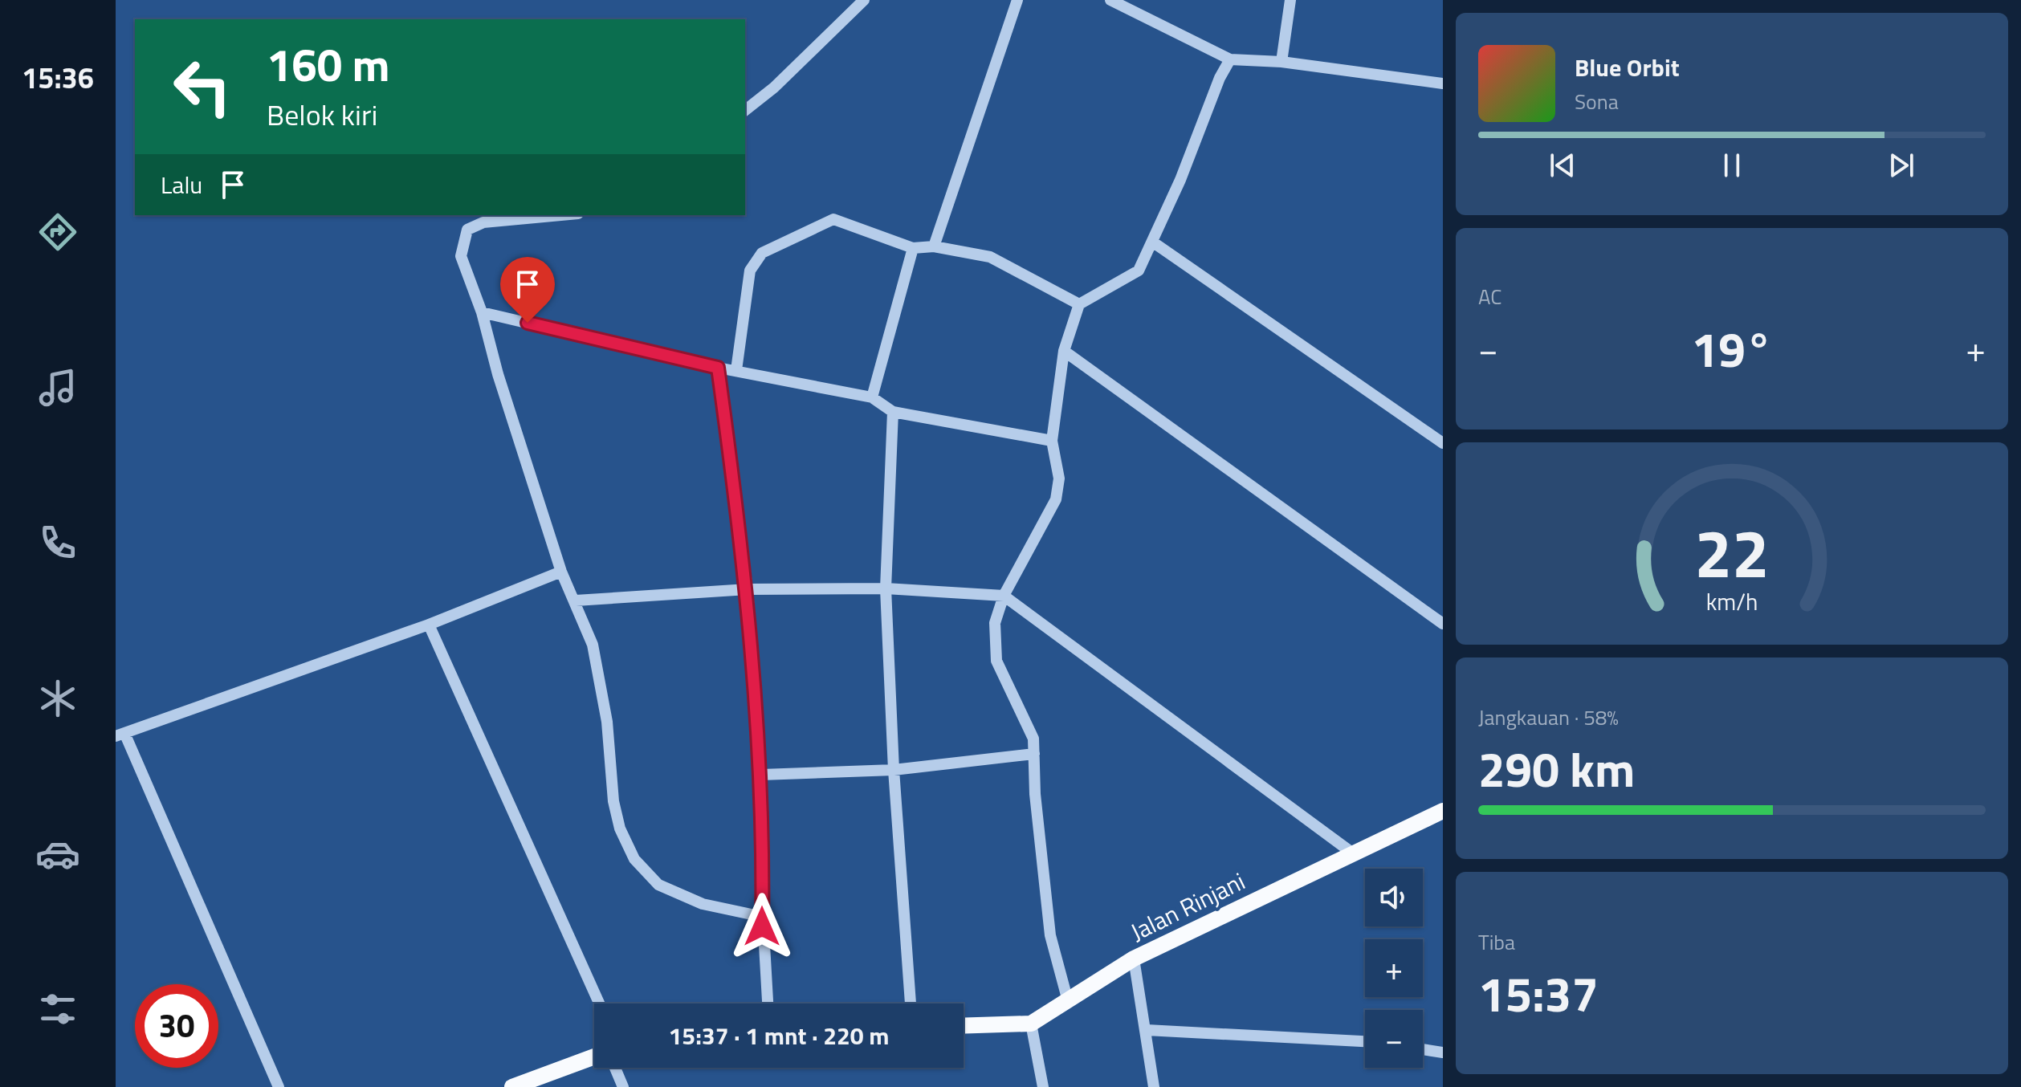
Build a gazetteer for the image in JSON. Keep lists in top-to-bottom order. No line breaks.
{"streets":{"main road":["Jalan Rinjani"]},"page":{"tabs":"15:36","turn":["160 m","Belok kiri"],"song":["Blue Orbit","Sona"],"then":"Lalu","tile":["AC",["Jangkauan · 58%","290 km"],["Tiba","15:37"]],"heat":["−","19°","+"],"map_buttons":["+","−"],"limit":"30","trip":"15:37 · 1 mnt · 220 m","gauge":["22","km/h"]}}
